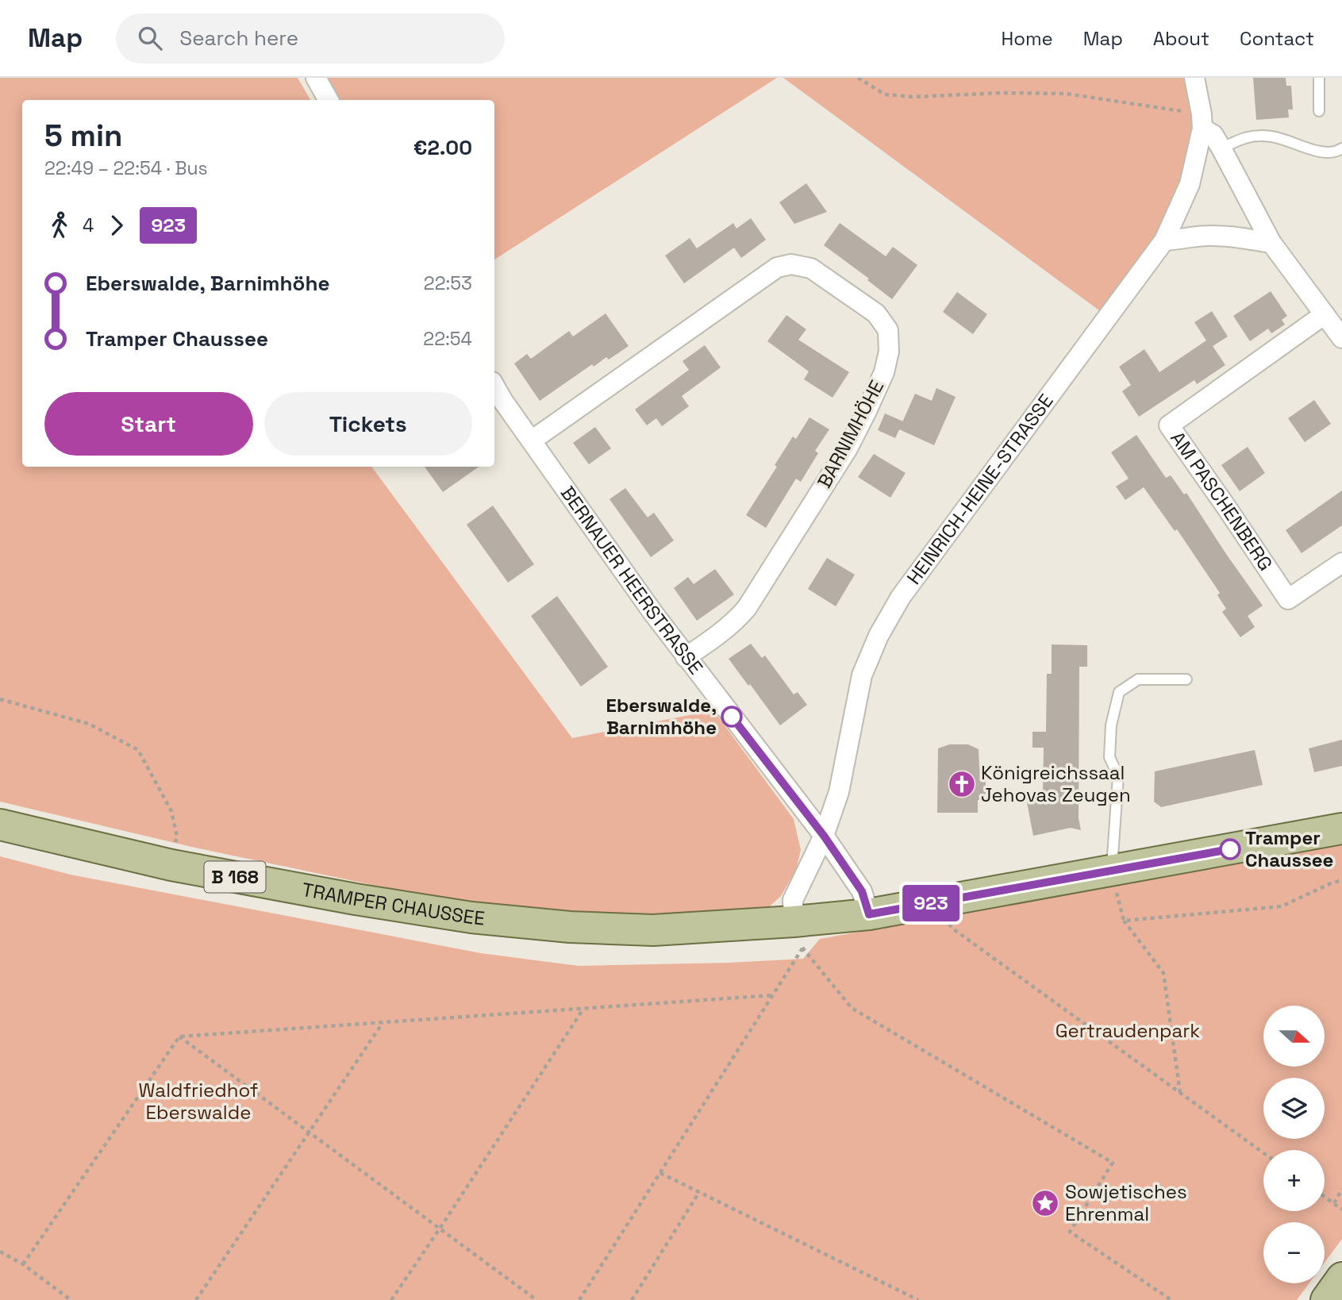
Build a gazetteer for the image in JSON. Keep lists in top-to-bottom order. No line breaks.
{"streets":{"main road":["B 168","TRAMPER CHAUSSEE"],"street":["BARNIMHÖHE","HEINRICH-HEINE-STRASSE","AM PASCHENBERG","BERNAUER HEERSTRASSE"]},"crossings":[["BARNIMHÖHE","BERNAUER HEERSTRASSE"],["HEINRICH-HEINE-STRASSE","BERNAUER HEERSTRASSE"],["HEINRICH-HEINE-STRASSE","B 168"],["HEINRICH-HEINE-STRASSE","TRAMPER CHAUSSEE"],["BERNAUER HEERSTRASSE","B 168"],["B 168","TRAMPER CHAUSSEE"]],"parks":["Gertraudenpark","Waldfriedhof Eberswalde"],"places":{"other":["Eberswalde, Barnimhöhe","Tramper Chaussee"],"church":["Königreichssaal Jehovas Zeugen"],"place":["Sowjetisches Ehrenmal"]},"lines":["bus line 923"],"north":"right","page":{"header":"Map","search":"Search here","nav":["Home","Map","About","Contact"],"on_map":"923","heading":["5 min","22:49 – 22:54 · Bus","€2.00"],"legs":["4","923"],"list":[{"name":"Eberswalde, Barnimhöhe","value":"22:53"},{"name":"Tramper Chaussee","value":"22:54"}],"buttons":["Start","Tickets"],"map_buttons":["+","−"]}}
